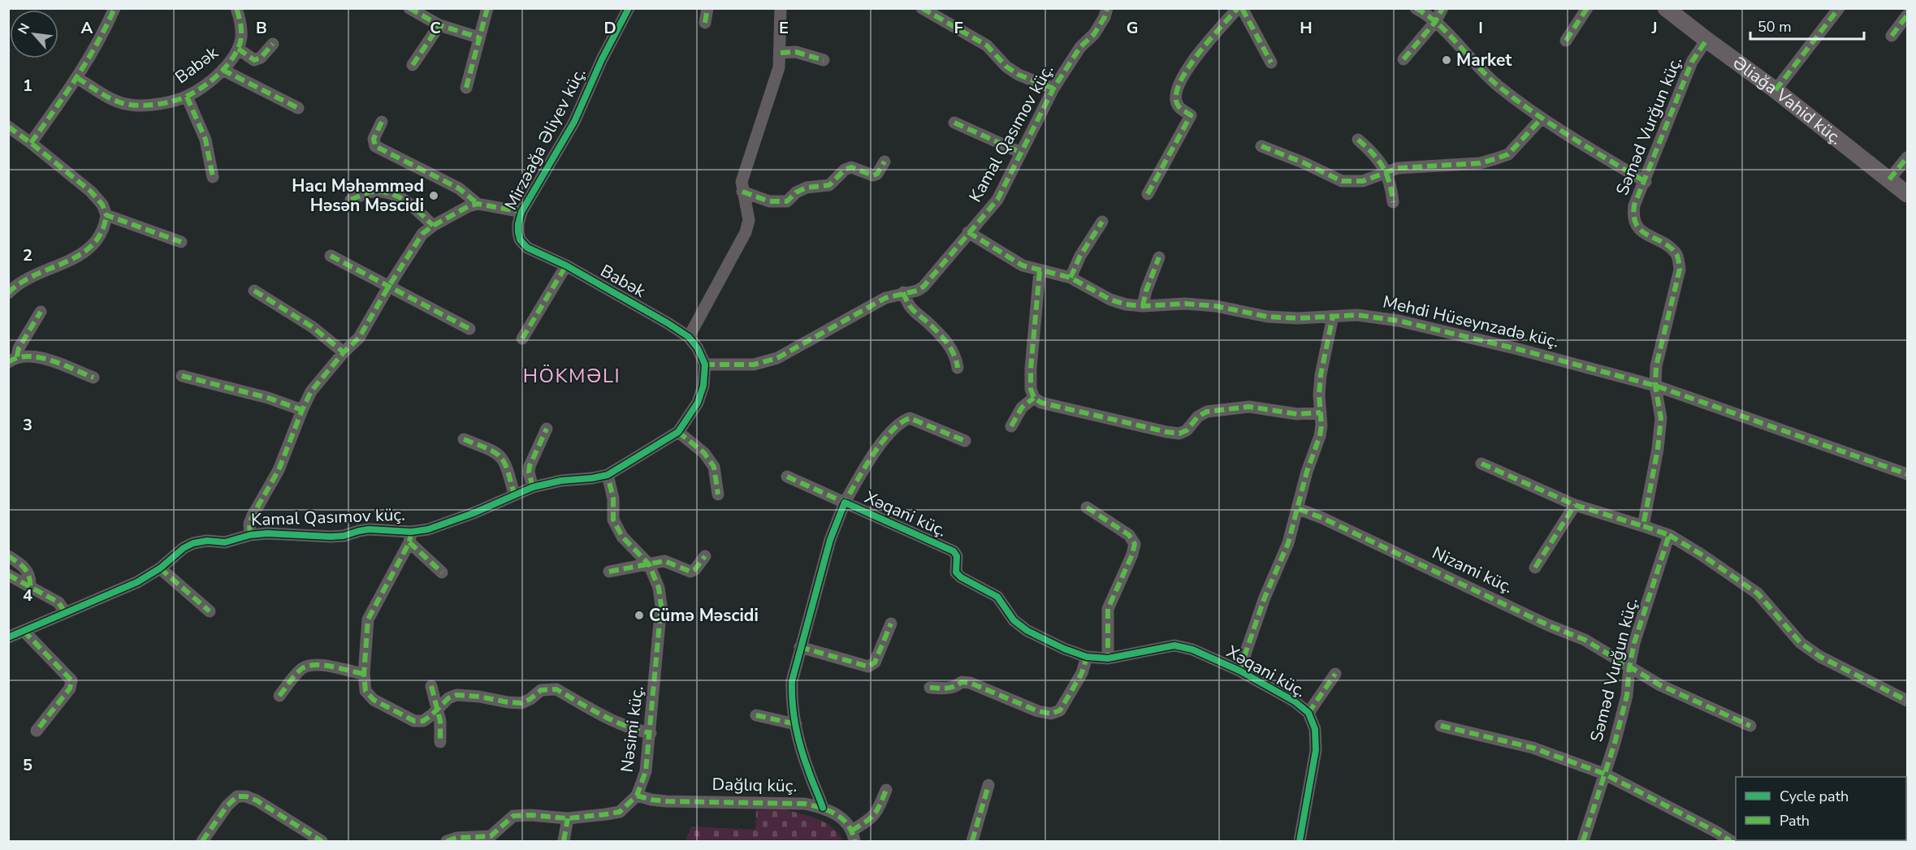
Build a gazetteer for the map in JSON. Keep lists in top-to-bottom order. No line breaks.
{"streets":{"street":["Babək","Əliağa Vahid küç.","Səməd Vurğun küç.","Kamal Qasımov küç.","Mirzəağa Əliyev küç.","Mehdi Hüseynzadə küç.","Xəqani küç.","Nizami küç.","Nəsimi küç.","Dağlıq küç."]},"crossings":[["Babək","Kamal Qasımov küç."],["Babək","Mirzəağa Əliyev küç."],["Əliağa Vahid küç.","Səməd Vurğun küç."],["Səməd Vurğun küç.","Mehdi Hüseynzadə küç."],["Səməd Vurğun küç.","Nizami küç."],["Kamal Qasımov küç.","Mehdi Hüseynzadə küç."],["Kamal Qasımov küç.","Nəsimi küç."],["Xəqani küç.","Dağlıq küç."],["Nəsimi küç.","Dağlıq küç."]],"districts":["HÖKMƏLI"],"places":["Market","Hacı Məhəmməd Həsən Məscidi","Cümə Məscidi"],"legend":["Cycle path","Path"],"scale_bar":"50 m","north":"top left","grid":{"columns":["A","B","C","D","E","F","G","H","I","J"],"rows":["1","2","3","4","5"]}}
